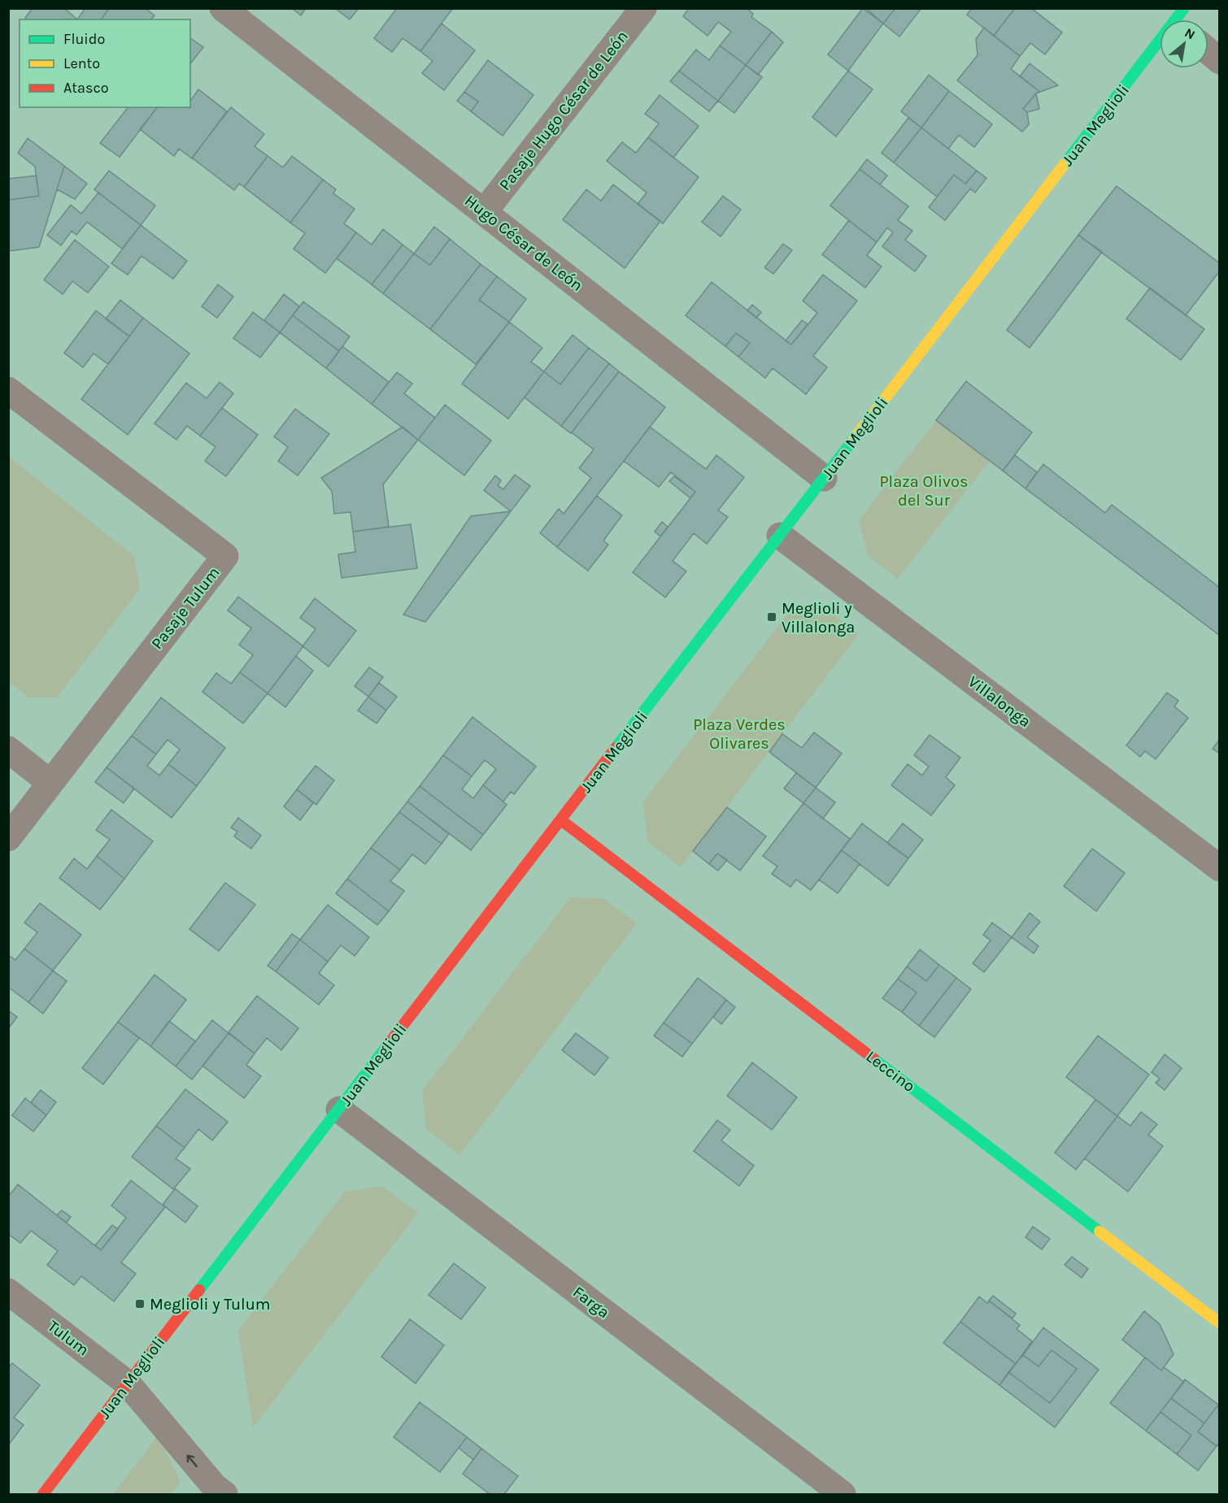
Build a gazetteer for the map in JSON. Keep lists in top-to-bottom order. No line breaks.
{"streets":{"main road":["Juan Meglioli","Leccino"],"street":["Pasaje Hugo César de León","Hugo César de León","Pasaje Tulum","Villalonga","Farga","Tulum"]},"crossings":[["Pasaje Hugo César de León","Hugo César de León"],["Juan Meglioli","Hugo César de León"],["Juan Meglioli","Villalonga"],["Juan Meglioli","Leccino"],["Juan Meglioli","Farga"],["Juan Meglioli","Tulum"]],"one_way":["Tulum"],"parks":["Plaza Olivos del Sur","Plaza Verdes Olivares"],"places":{"transit":["Meglioli y Villalonga","Meglioli y Tulum"]},"legend":["Fluido","Lento","Atasco"],"north":"top right"}
